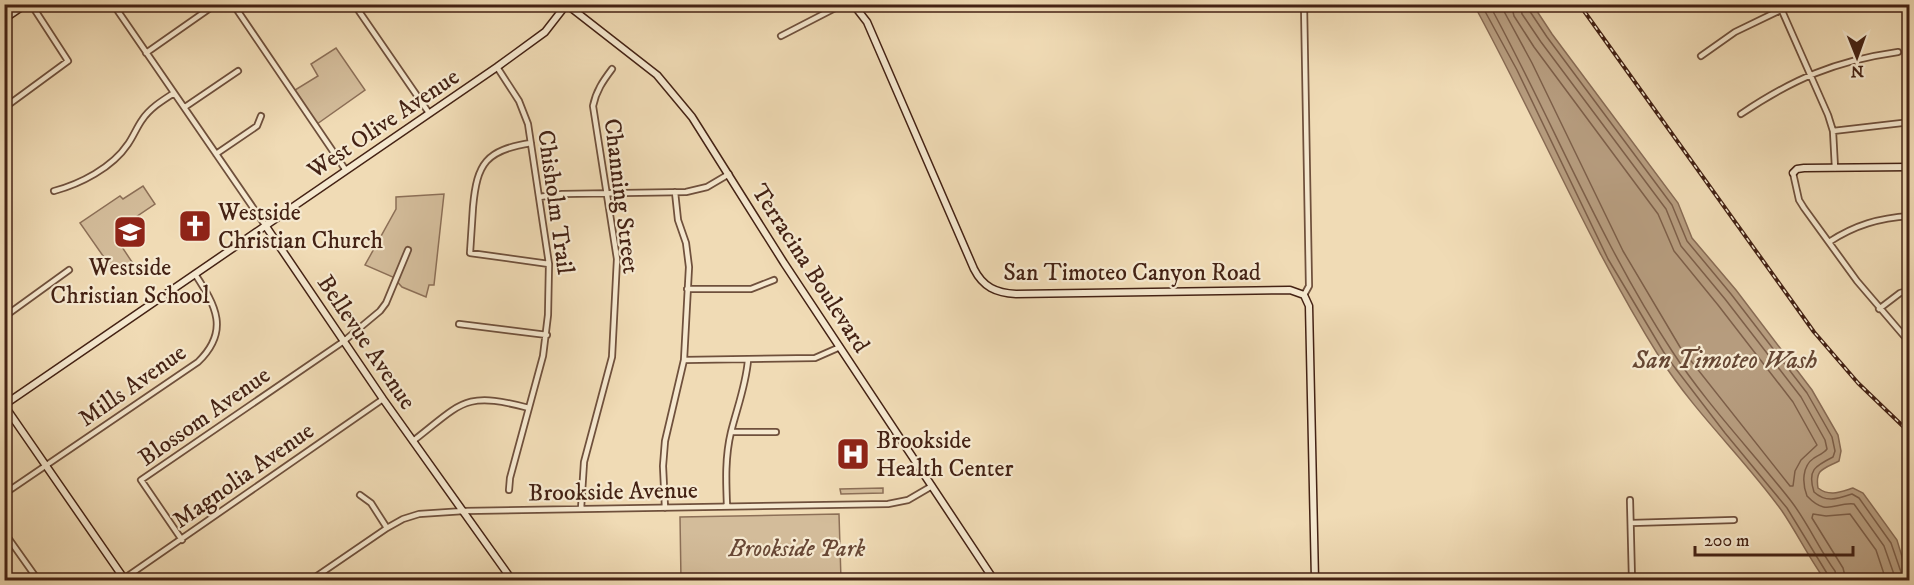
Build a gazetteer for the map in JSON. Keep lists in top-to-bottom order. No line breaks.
{"streets":{"main road":["West Olive Avenue","Terracina Boulevard","San Timoteo Canyon Road","Bellevue Avenue"],"street":["Channing Street","Chisholm Trail","Mills Avenue","Blossom Avenue","Magnolia Avenue","Brookside Avenue"]},"crossings":[["West Olive Avenue","Chisholm Trail"],["West Olive Avenue","Terracina Boulevard"],["West Olive Avenue","Bellevue Avenue"],["West Olive Avenue","Mills Avenue"],["Channing Street","Brookside Avenue"],["Terracina Boulevard","Brookside Avenue"],["Bellevue Avenue","Blossom Avenue"],["Bellevue Avenue","Magnolia Avenue"],["Bellevue Avenue","Brookside Avenue"],["Blossom Avenue","Magnolia Avenue"]],"water":["San Timoteo Wash"],"parks":["Brookside Park"],"places":{"church":["Westside Christian Church"],"school or university":["Westside Christian School"],"hospital":["Brookside Health Center"]},"scale_bar":"200 m","north":"bottom"}
